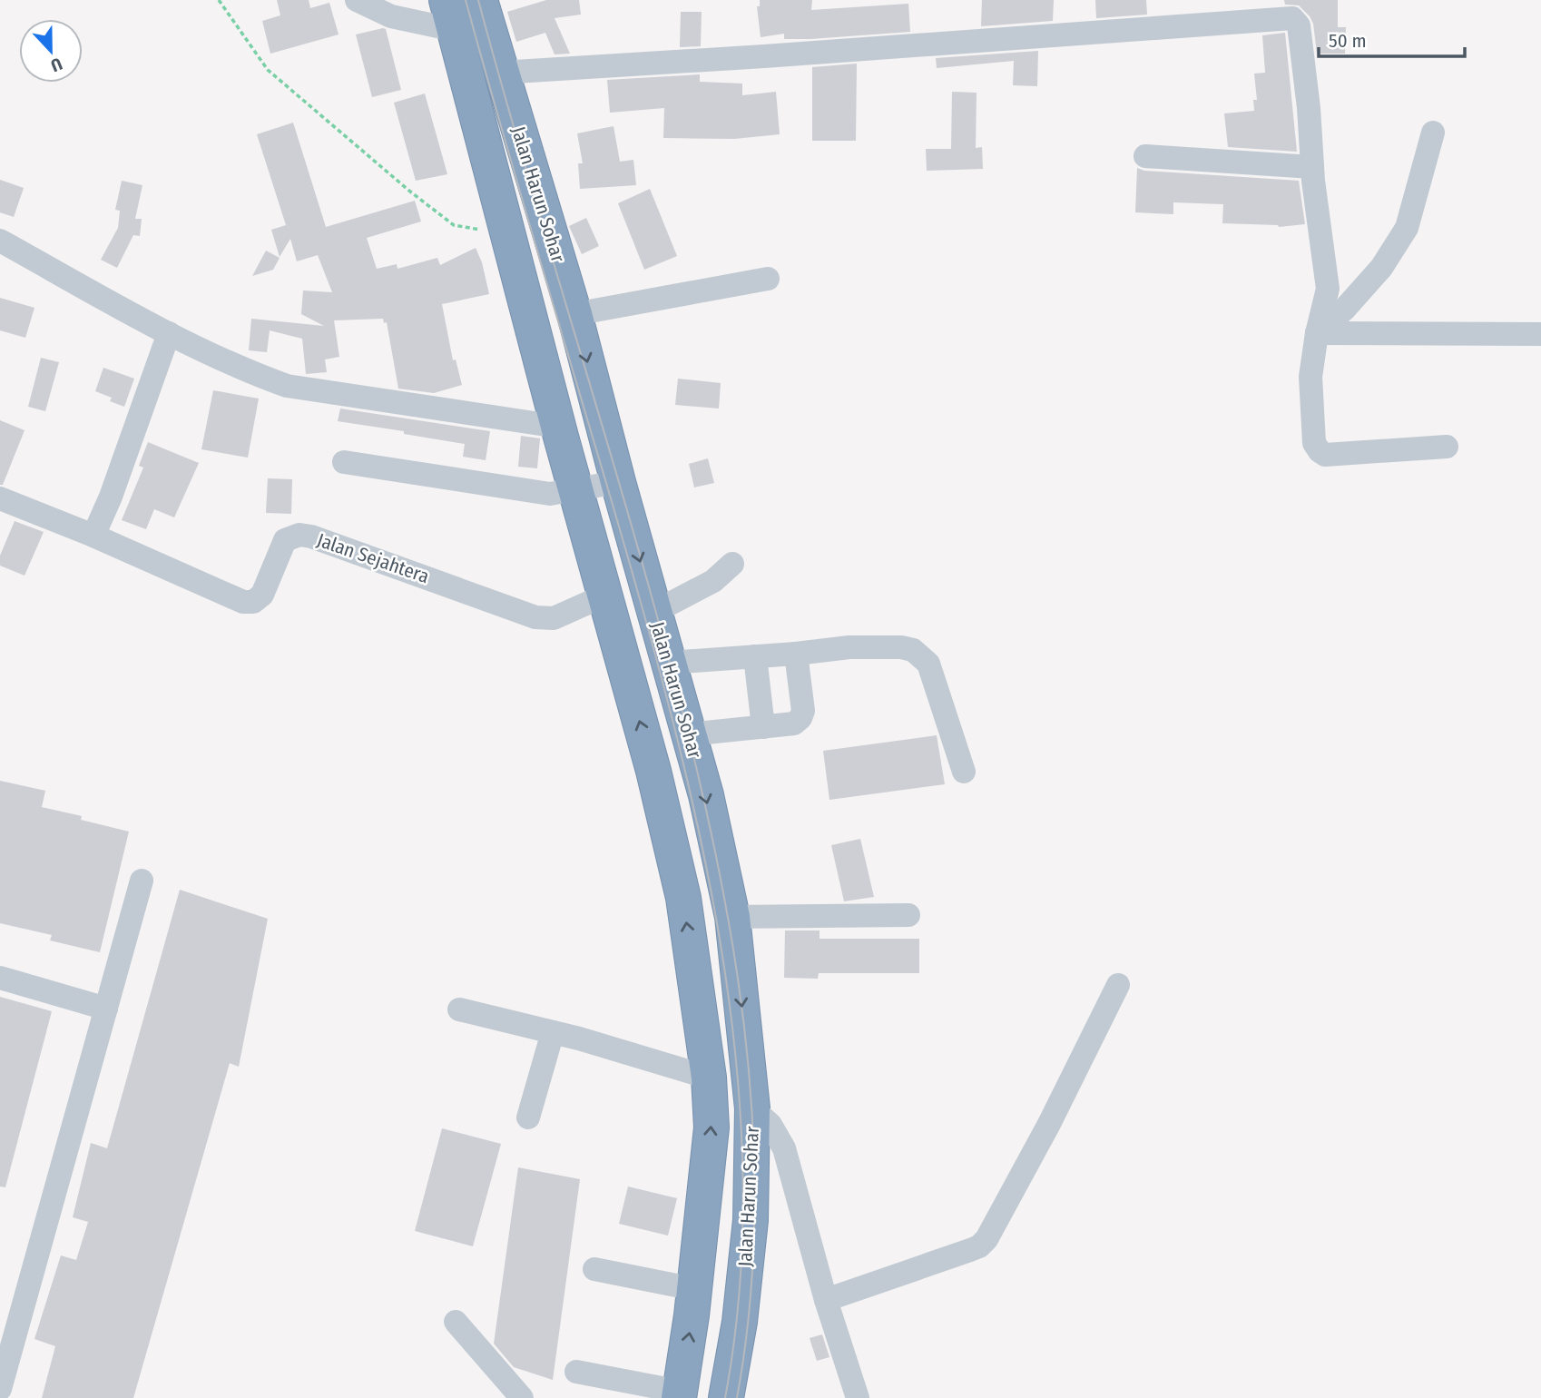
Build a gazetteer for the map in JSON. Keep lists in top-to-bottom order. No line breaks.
{"streets":{"highway":["Jalan Harun Sohar"],"street":["Jalan Sejahtera"]},"crossings":[["Jalan Harun Sohar","Jalan Sejahtera"]],"scale_bar":"50 m","north":"bottom"}
